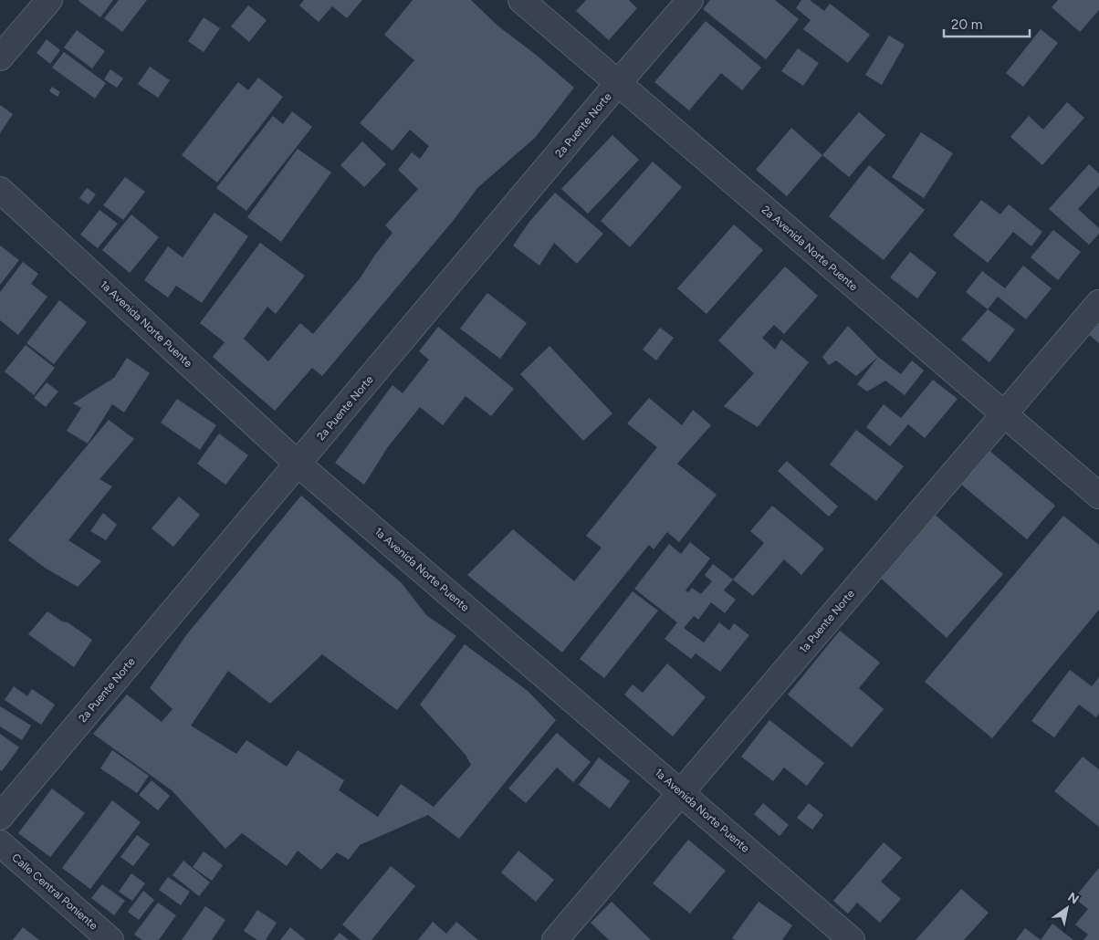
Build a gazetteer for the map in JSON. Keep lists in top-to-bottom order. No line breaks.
{"streets":{"street":["2a Puente Norte","2a Avenida Norte Puente","1a Avenida Norte Puente","1a Puente Norte","Calle Central Poniente"]},"crossings":[["2a Puente Norte","2a Avenida Norte Puente"],["2a Puente Norte","1a Avenida Norte Puente"],["2a Avenida Norte Puente","1a Puente Norte"],["1a Avenida Norte Puente","1a Puente Norte"]],"scale_bar":"20 m","north":"top right"}
